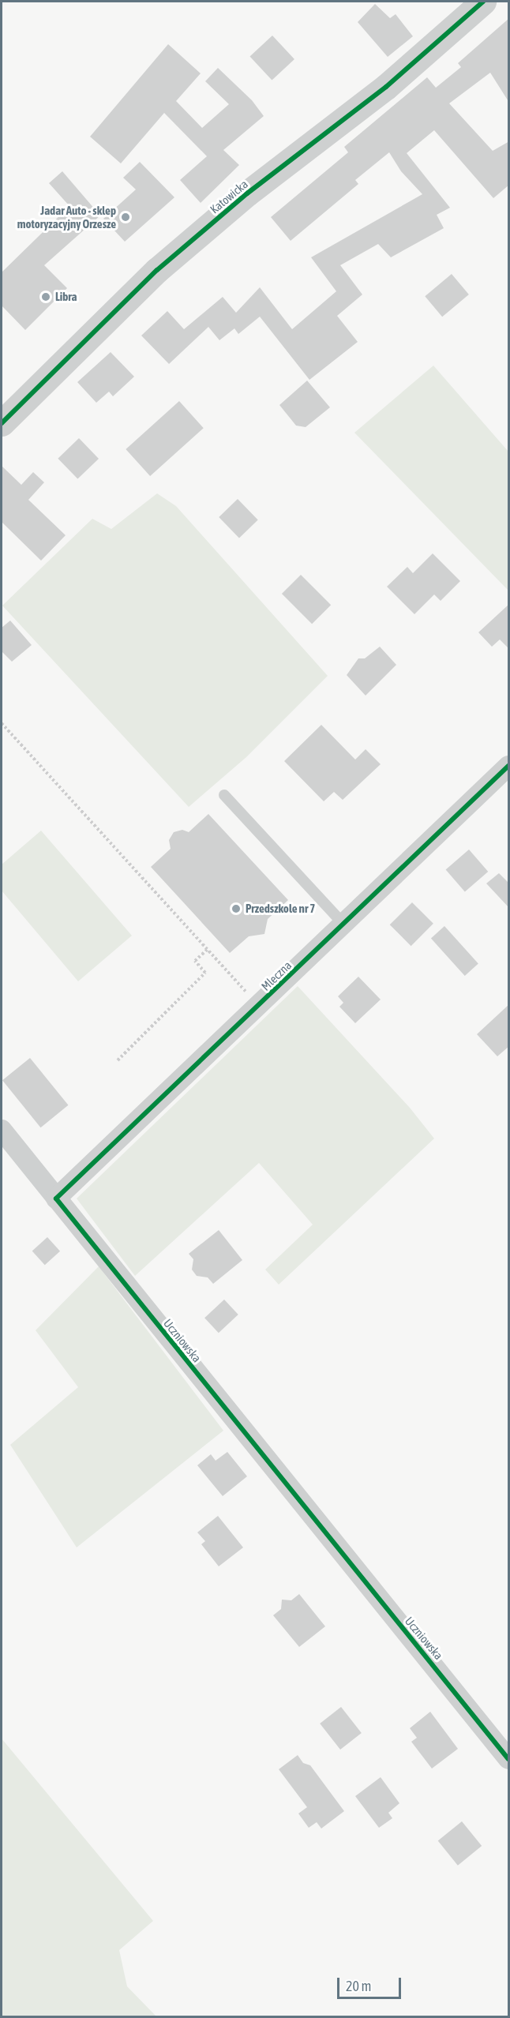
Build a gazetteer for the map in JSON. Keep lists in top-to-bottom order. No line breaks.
{"streets":{"street":["Katowicka","Mleczna","Uczniowska"]},"crossings":[["Mleczna","Uczniowska"]],"places":["Jadar Auto - sklep motoryzacyjny Orzesze","Libra","Przedszkole nr 7"],"scale_bar":"20 m"}
